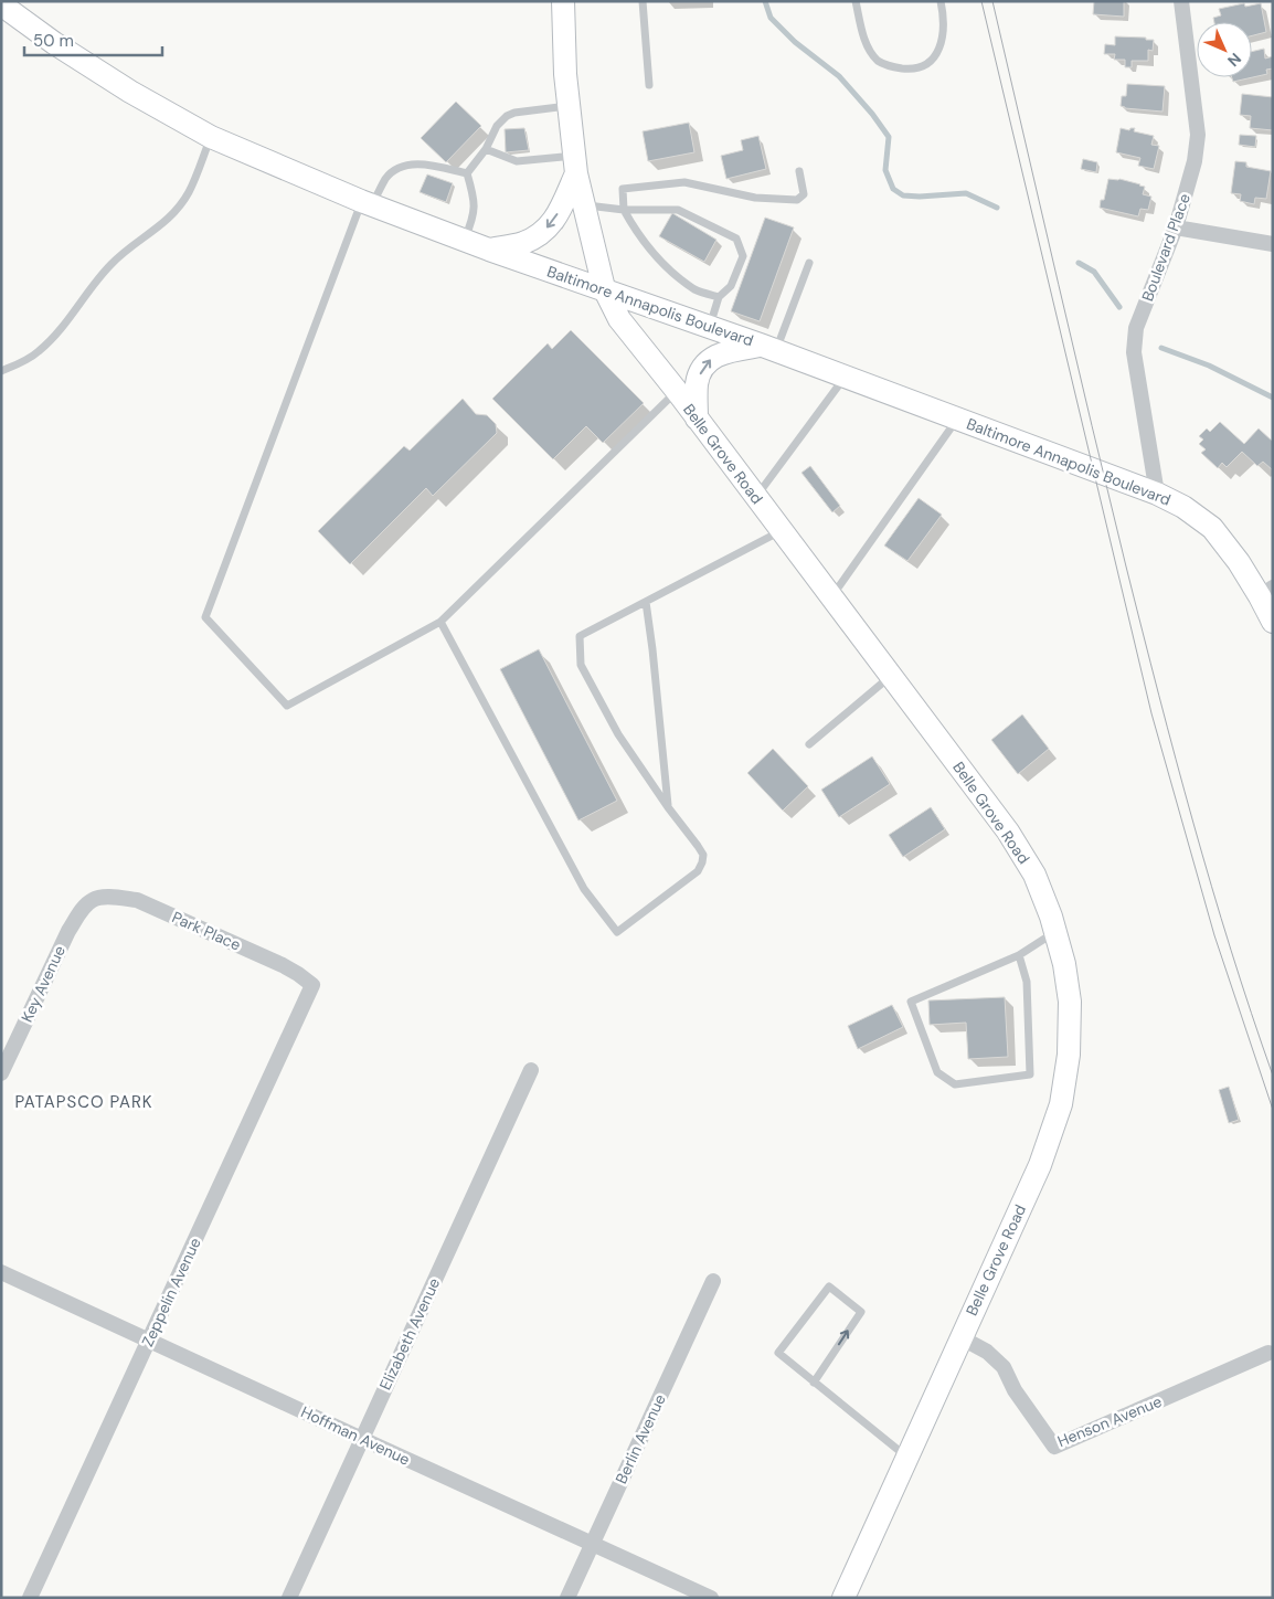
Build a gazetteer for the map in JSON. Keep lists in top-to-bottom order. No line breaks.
{"streets":{"main road":["Baltimore Annapolis Boulevard","Belle Grove Road"],"street":["Boulevard Place","Park Place","Key Avenue","Zeppelin Avenue","Elizabeth Avenue","Henson Avenue","Hoffman Avenue","Berlin Avenue"]},"crossings":[["Boulevard Place","Baltimore Annapolis Boulevard"],["Baltimore Annapolis Boulevard","Belle Grove Road"],["Belle Grove Road","Henson Avenue"],["Park Place","Key Avenue"],["Park Place","Zeppelin Avenue"],["Zeppelin Avenue","Hoffman Avenue"],["Elizabeth Avenue","Hoffman Avenue"],["Hoffman Avenue","Berlin Avenue"]],"districts":["PATAPSCO PARK"],"scale_bar":"50 m","north":"bottom right"}
